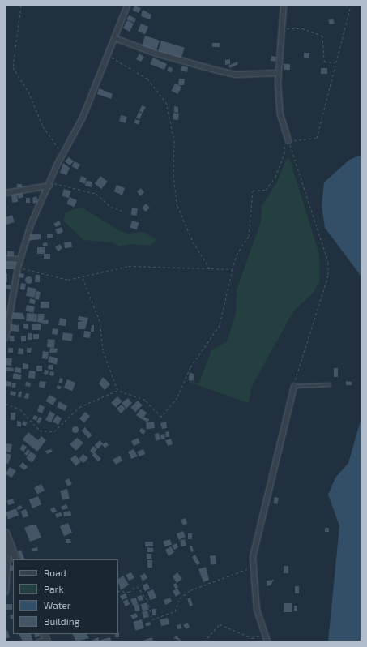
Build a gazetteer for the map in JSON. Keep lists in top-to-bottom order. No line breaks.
{"legend":["Road","Park","Water","Building"]}
